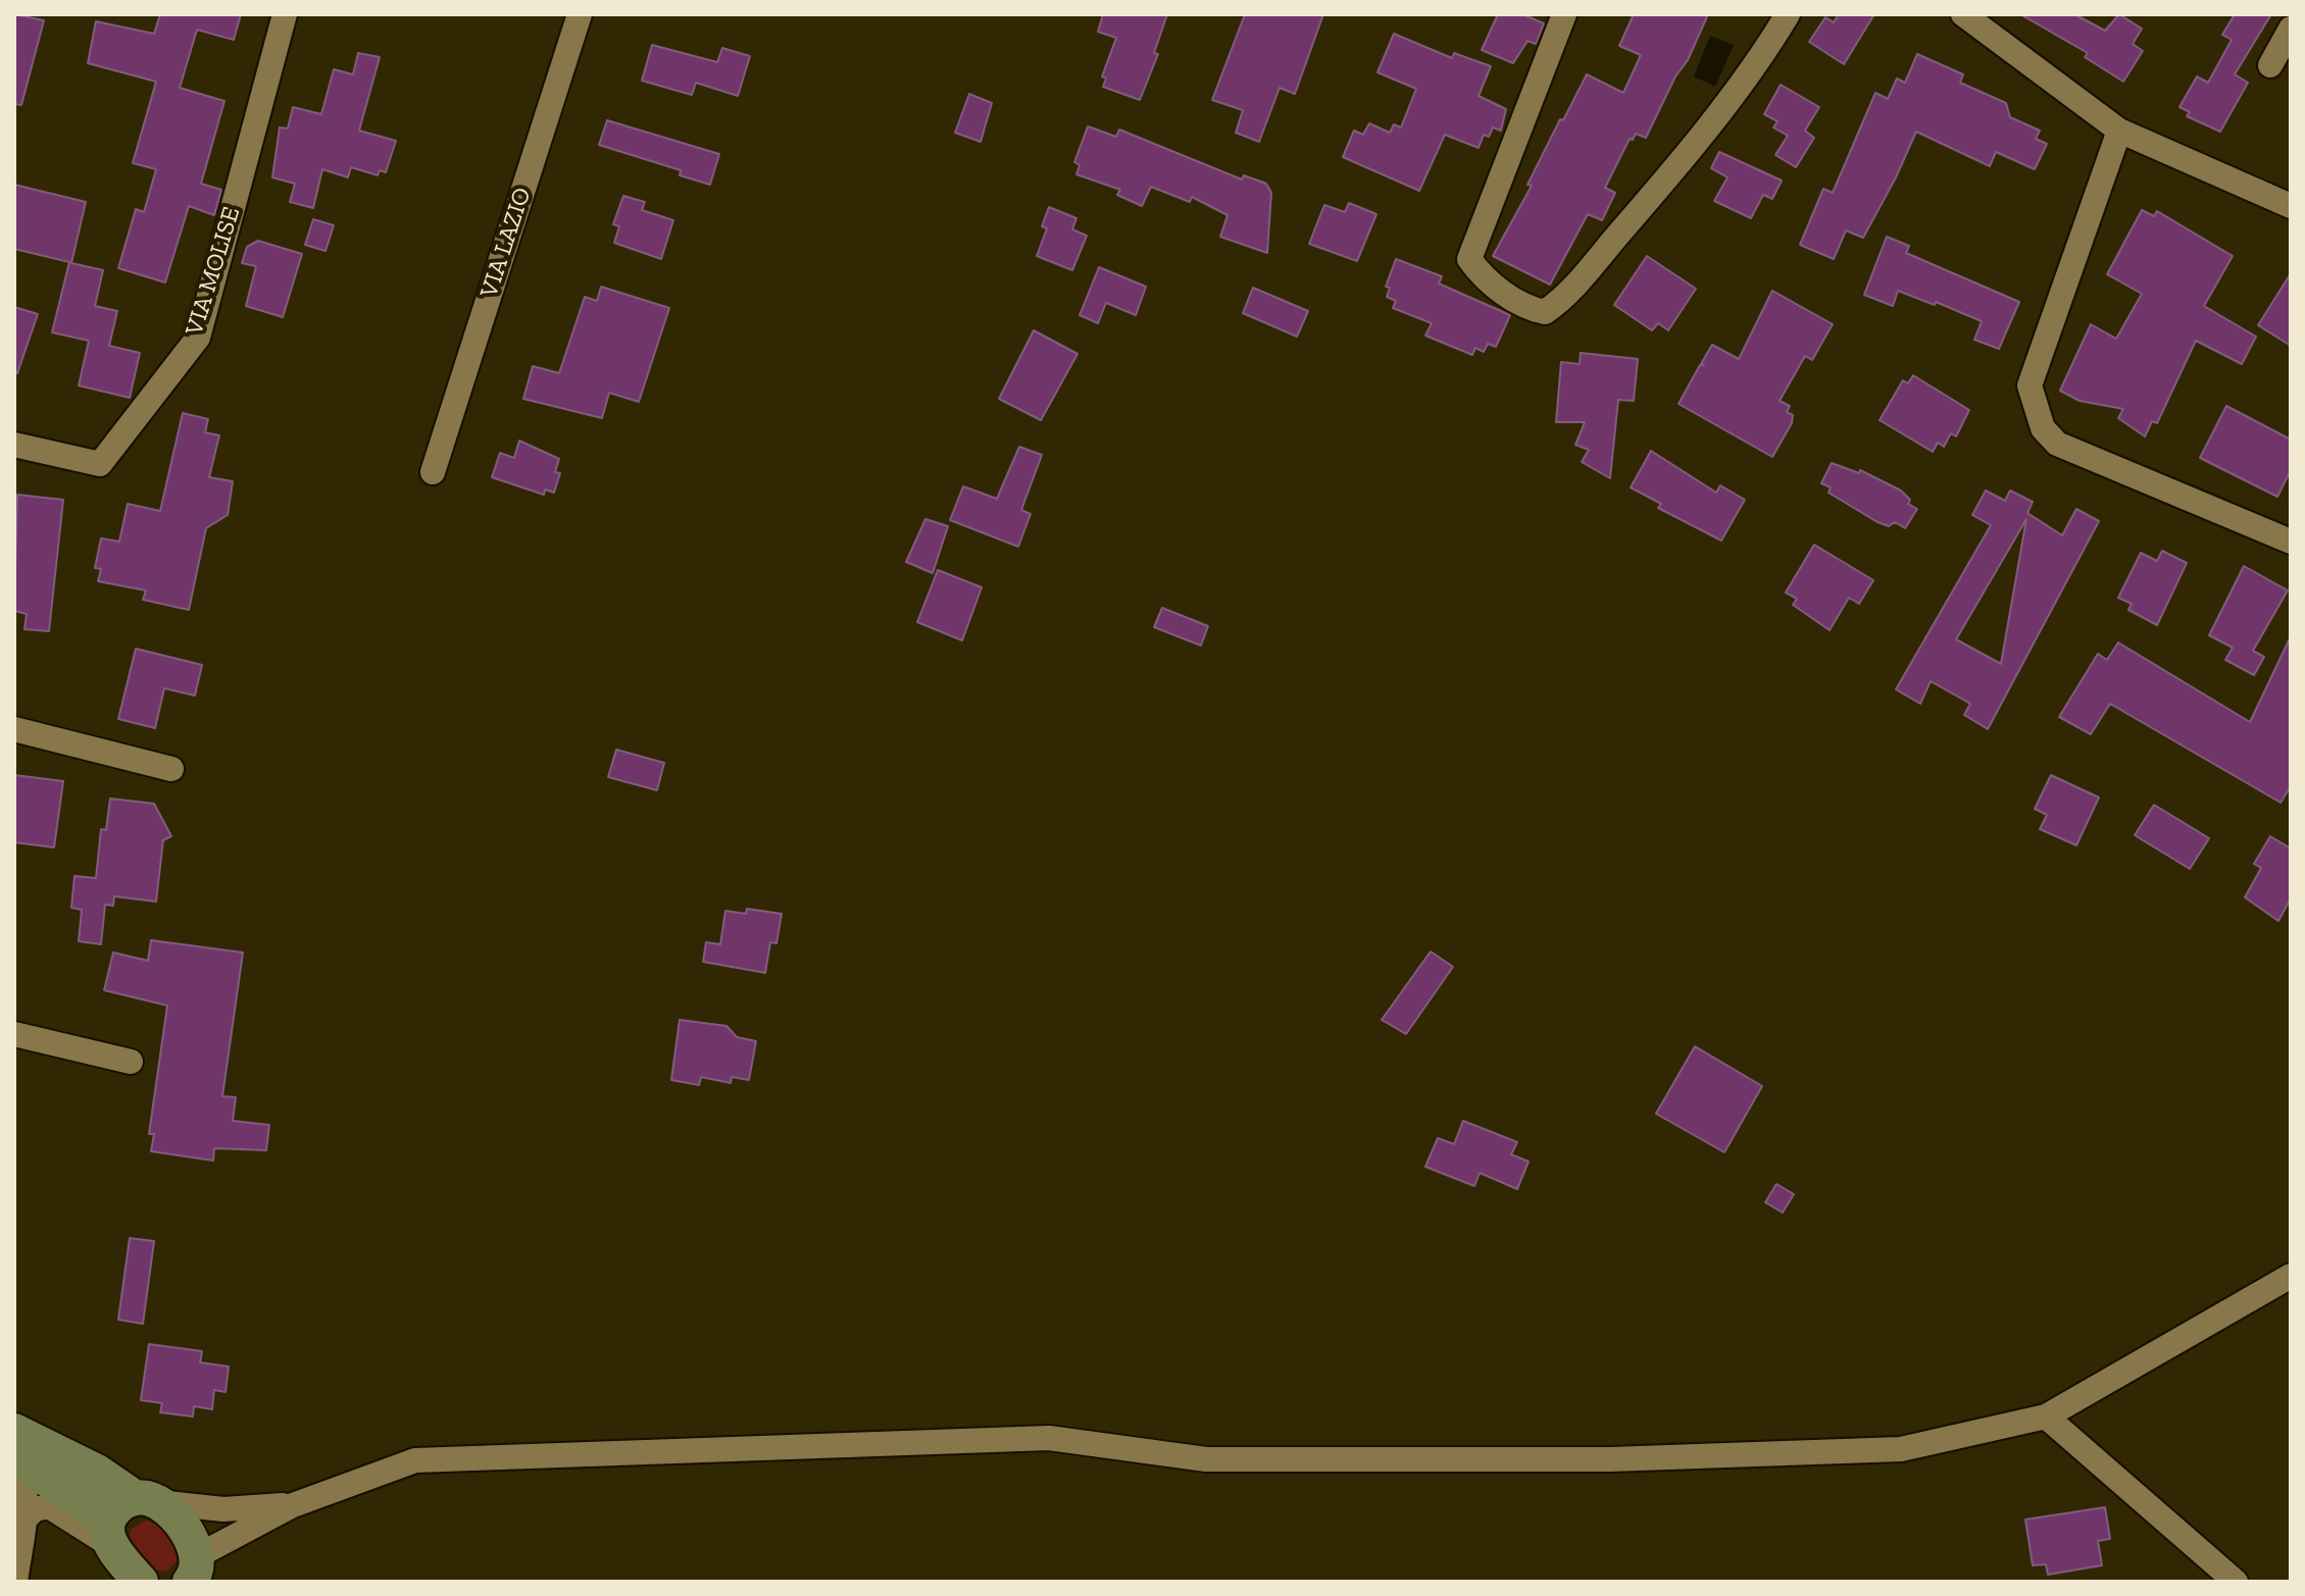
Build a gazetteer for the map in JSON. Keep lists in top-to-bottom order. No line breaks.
{"streets":{"street":["VIA LAZIO","VIA MOLISE"]}}
